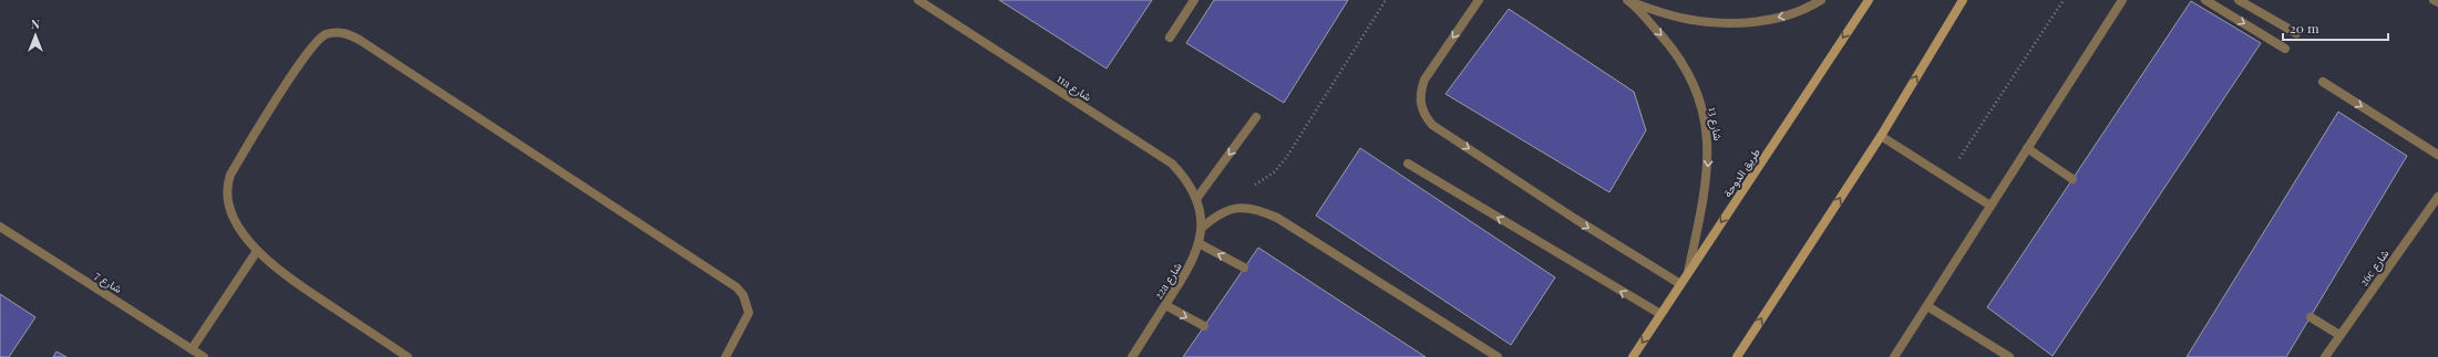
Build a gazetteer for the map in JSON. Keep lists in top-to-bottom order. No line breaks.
{"streets":{"main road":["طريق الدوحة"],"street":["11a شارع","شارع 13","26c شارع","22a شارع","شارع 7"]},"crossings":[["11a شارع","22a شارع"],["شارع 13","طريق الدوحة"]],"one_way":["طريق الدوحة"],"scale_bar":"20 m","north":"top"}
